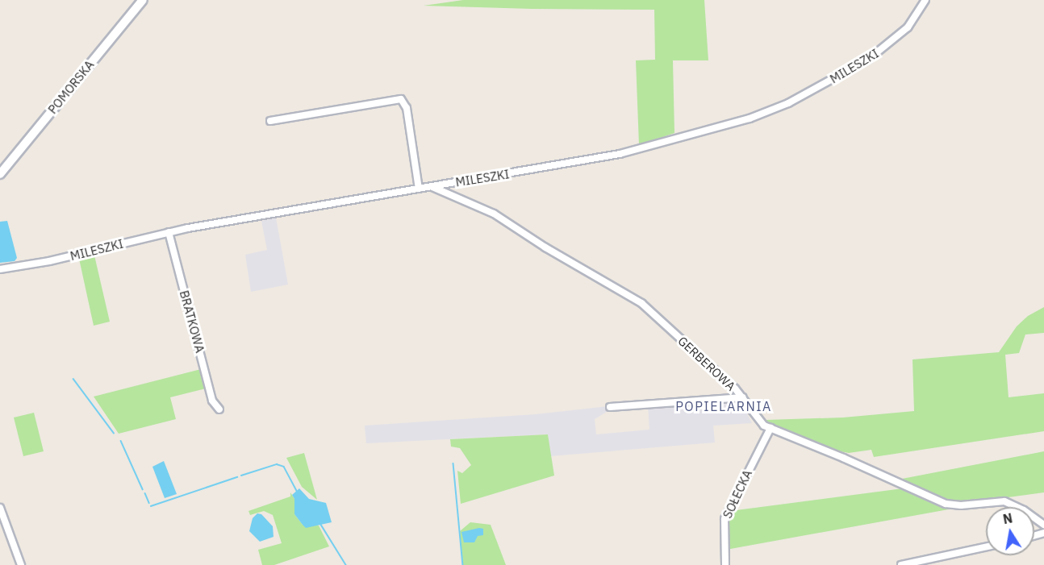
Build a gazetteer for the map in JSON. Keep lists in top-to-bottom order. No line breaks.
{"streets":{"street":["MILESZKI","POMORSKA","BRATKOWA","GERBEROWA","SOŁECKA"]},"crossings":[["MILESZKI","BRATKOWA"],["MILESZKI","GERBEROWA"],["GERBEROWA","SOŁECKA"]],"districts":["POPIELARNIA"],"north":"top"}
